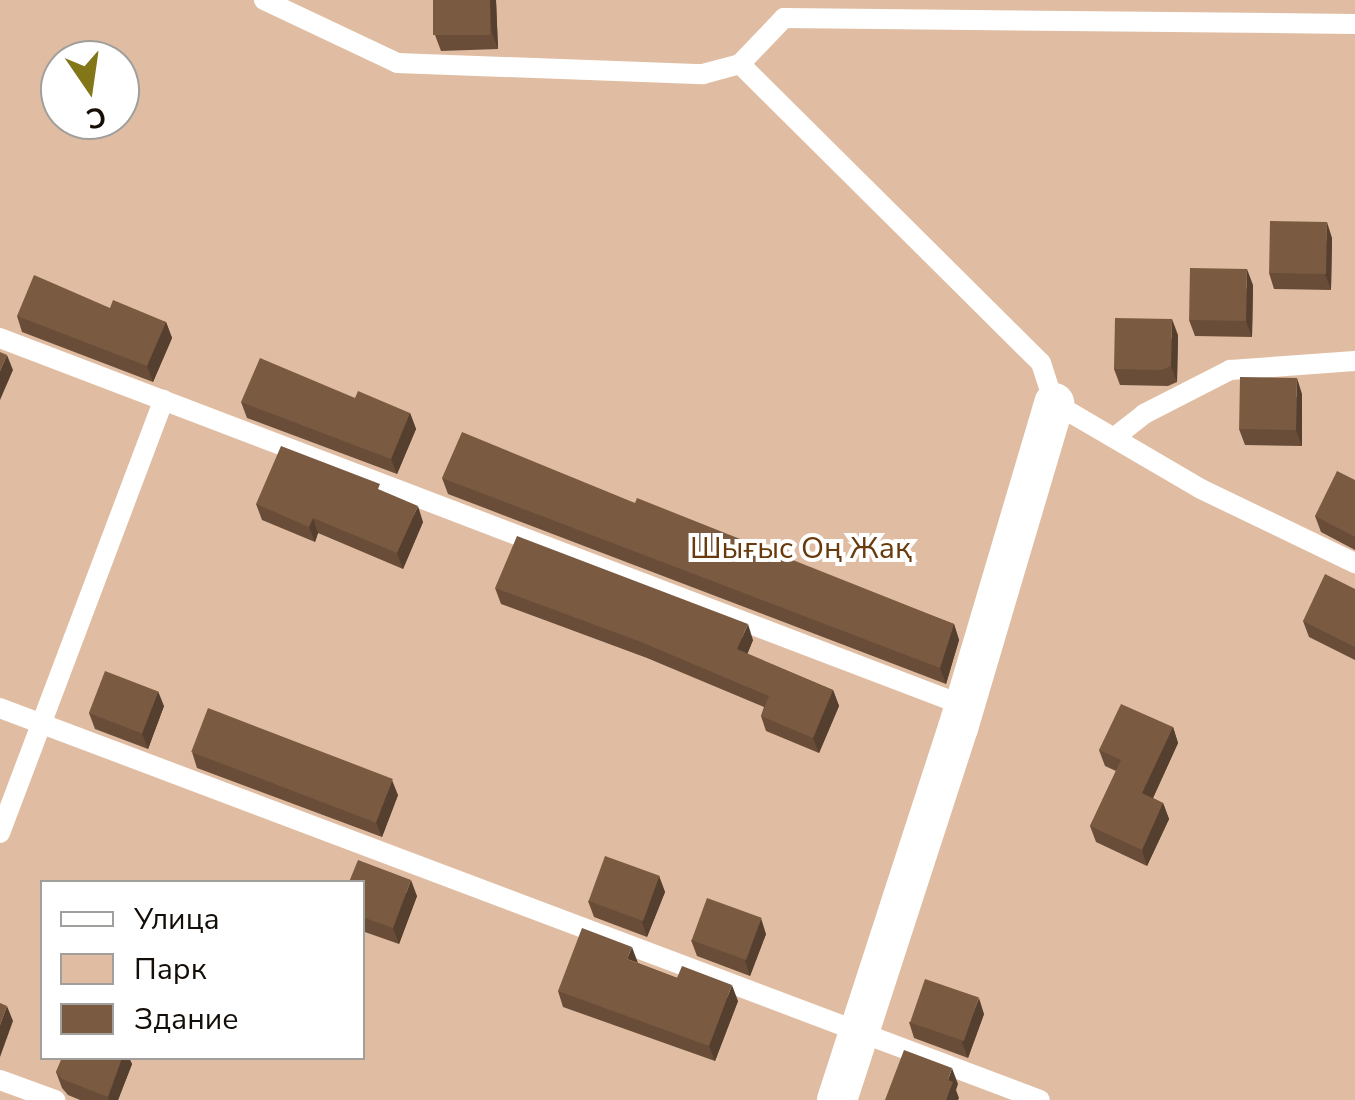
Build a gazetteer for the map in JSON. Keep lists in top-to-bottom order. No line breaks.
{"parks":["Шығыс Оң Жақ"],"legend":["Улица","Парк","Здание"],"north":"bottom"}
